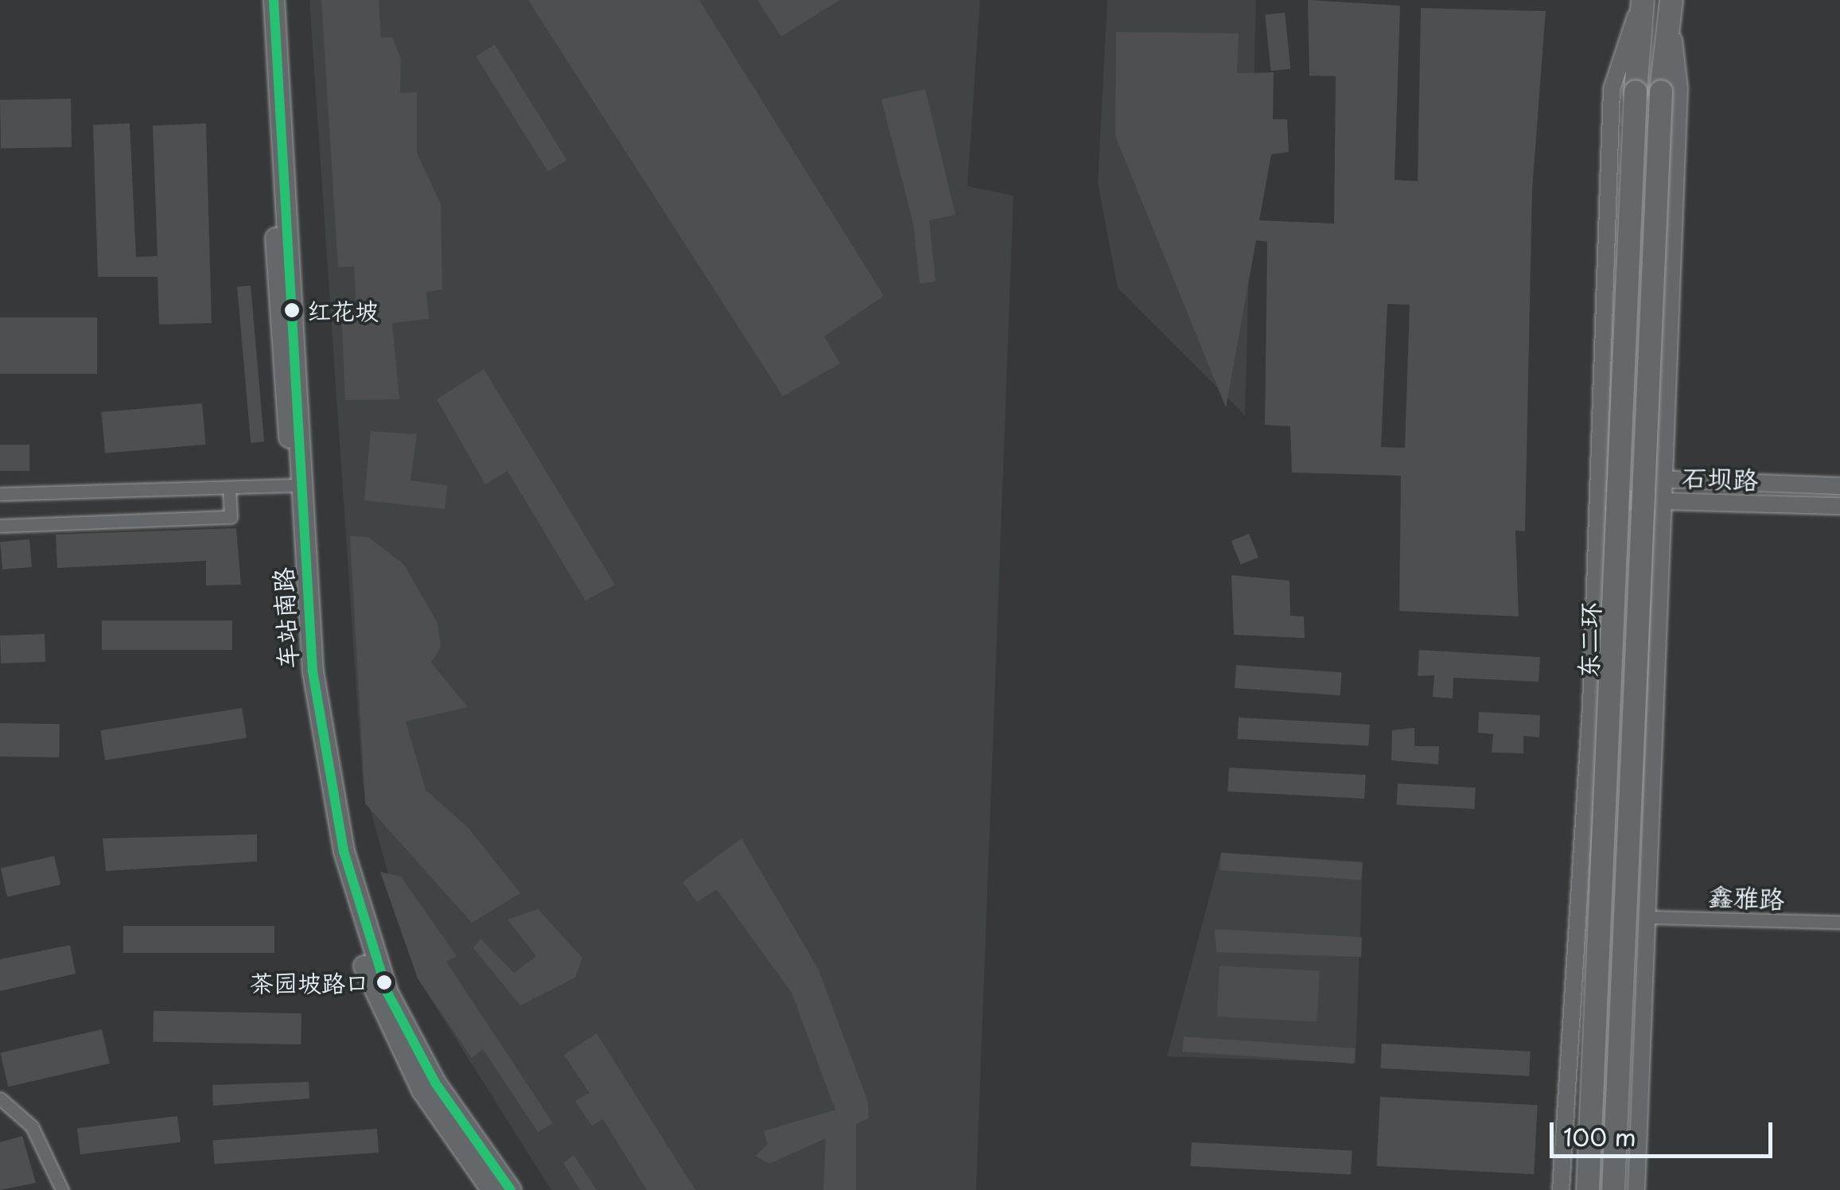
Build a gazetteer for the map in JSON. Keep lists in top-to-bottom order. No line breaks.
{"streets":{"highway":["东二环"],"main road":["车站南路"],"street":["石坝路","鑫雅路"]},"places":["红花坡","茶园坡路口"],"scale_bar":"100 m"}
